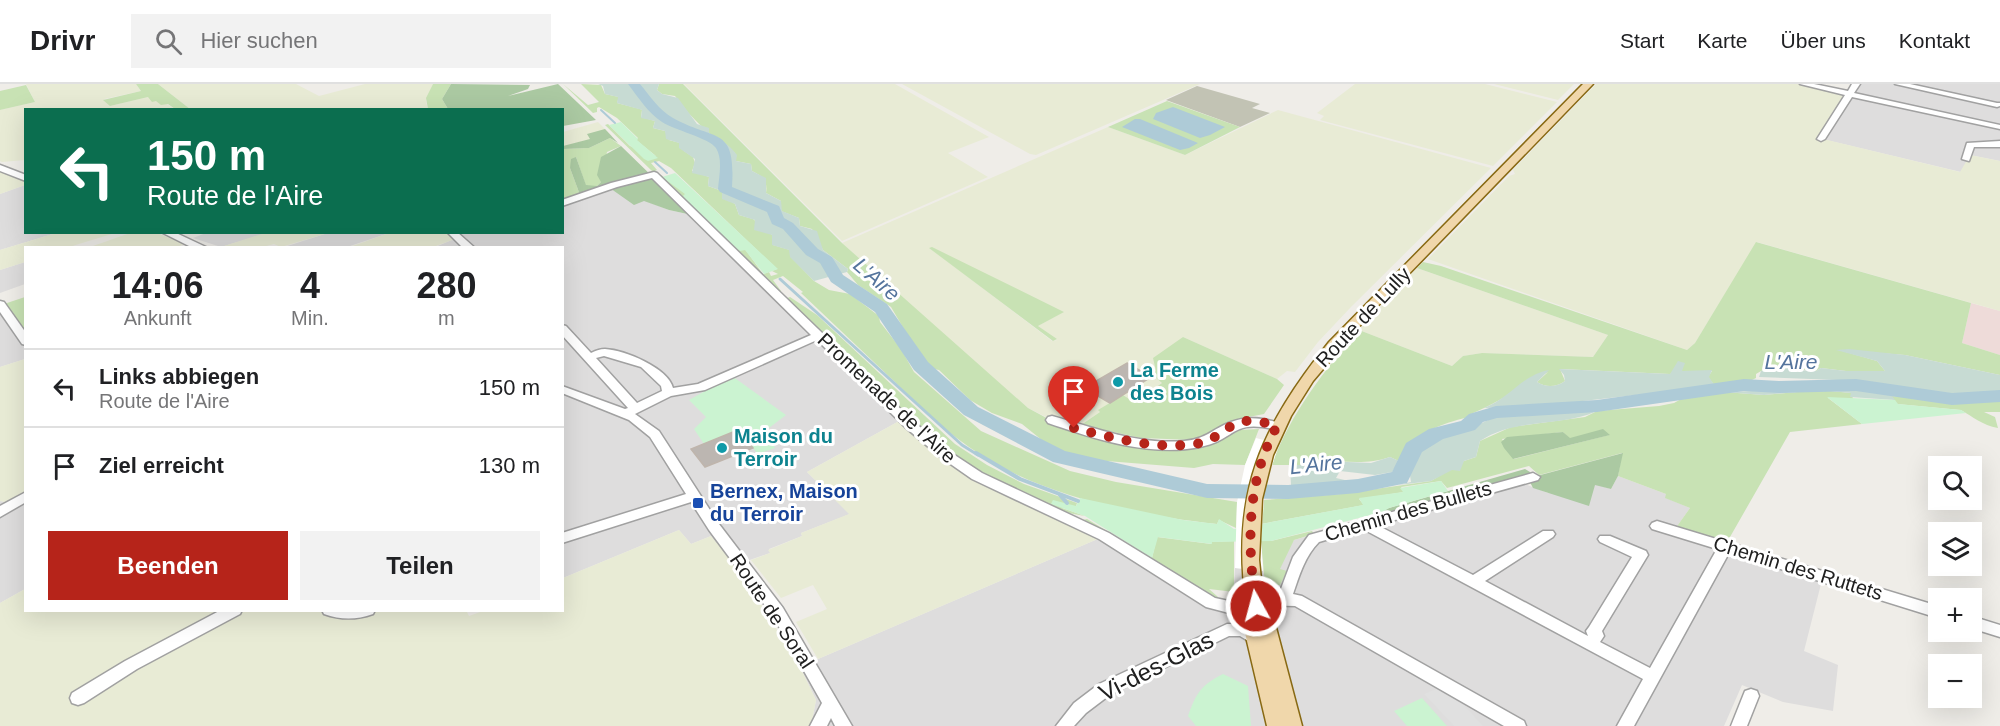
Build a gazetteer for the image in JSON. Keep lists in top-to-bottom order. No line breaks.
{"streets":{"main road":["Route de Lully"],"street":["Promenade de l'Aire","Chemin des Bullets","Chemin des Ruttets","Route de Soral","Vi-des-Glas"]},"crossings":[["Route de Lully","Promenade de l'Aire"],["Route de Lully","Vi-des-Glas"],["Promenade de l'Aire","Chemin des Bullets"]],"water":["L'Aire"],"places":{"other":["La Ferme des Bois","Maison du Terroir"],"transit":["Bernex, Maison du Terroir"]},"page":{"header":"Drivr","search":"Hier suchen","nav":["Start","Karte","Über uns","Kontakt"],"turn":["150 m","Route de l'Aire"],"eta":["14:06","Ankunft","4","Min.","280","m"],"list":[{"name":"Links abbiegen","note":"Route de l'Aire","value":"150 m"},{"name":"Ziel erreicht","value":"130 m"}],"map_buttons":["+","−"],"buttons":["Beenden","Teilen"]}}
